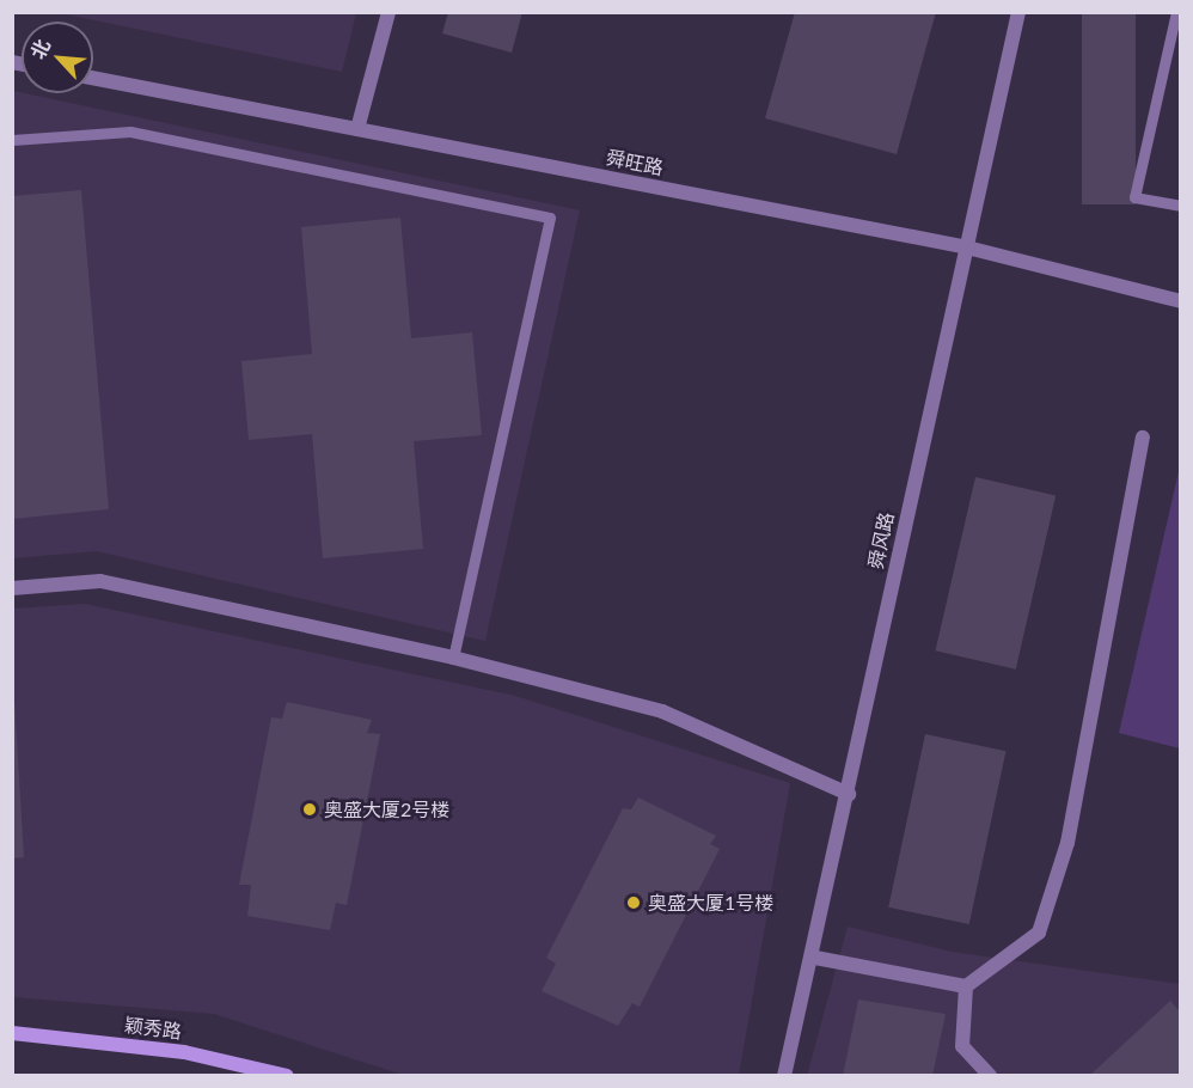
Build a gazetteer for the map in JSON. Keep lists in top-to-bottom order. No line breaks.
{"streets":{"main road":["颖秀路"],"street":["舜旺路","舜风路"]},"crossings":[["舜旺路","舜风路"]],"places":["奥盛大厦2号楼","奥盛大厦1号楼"],"north":"top left"}
